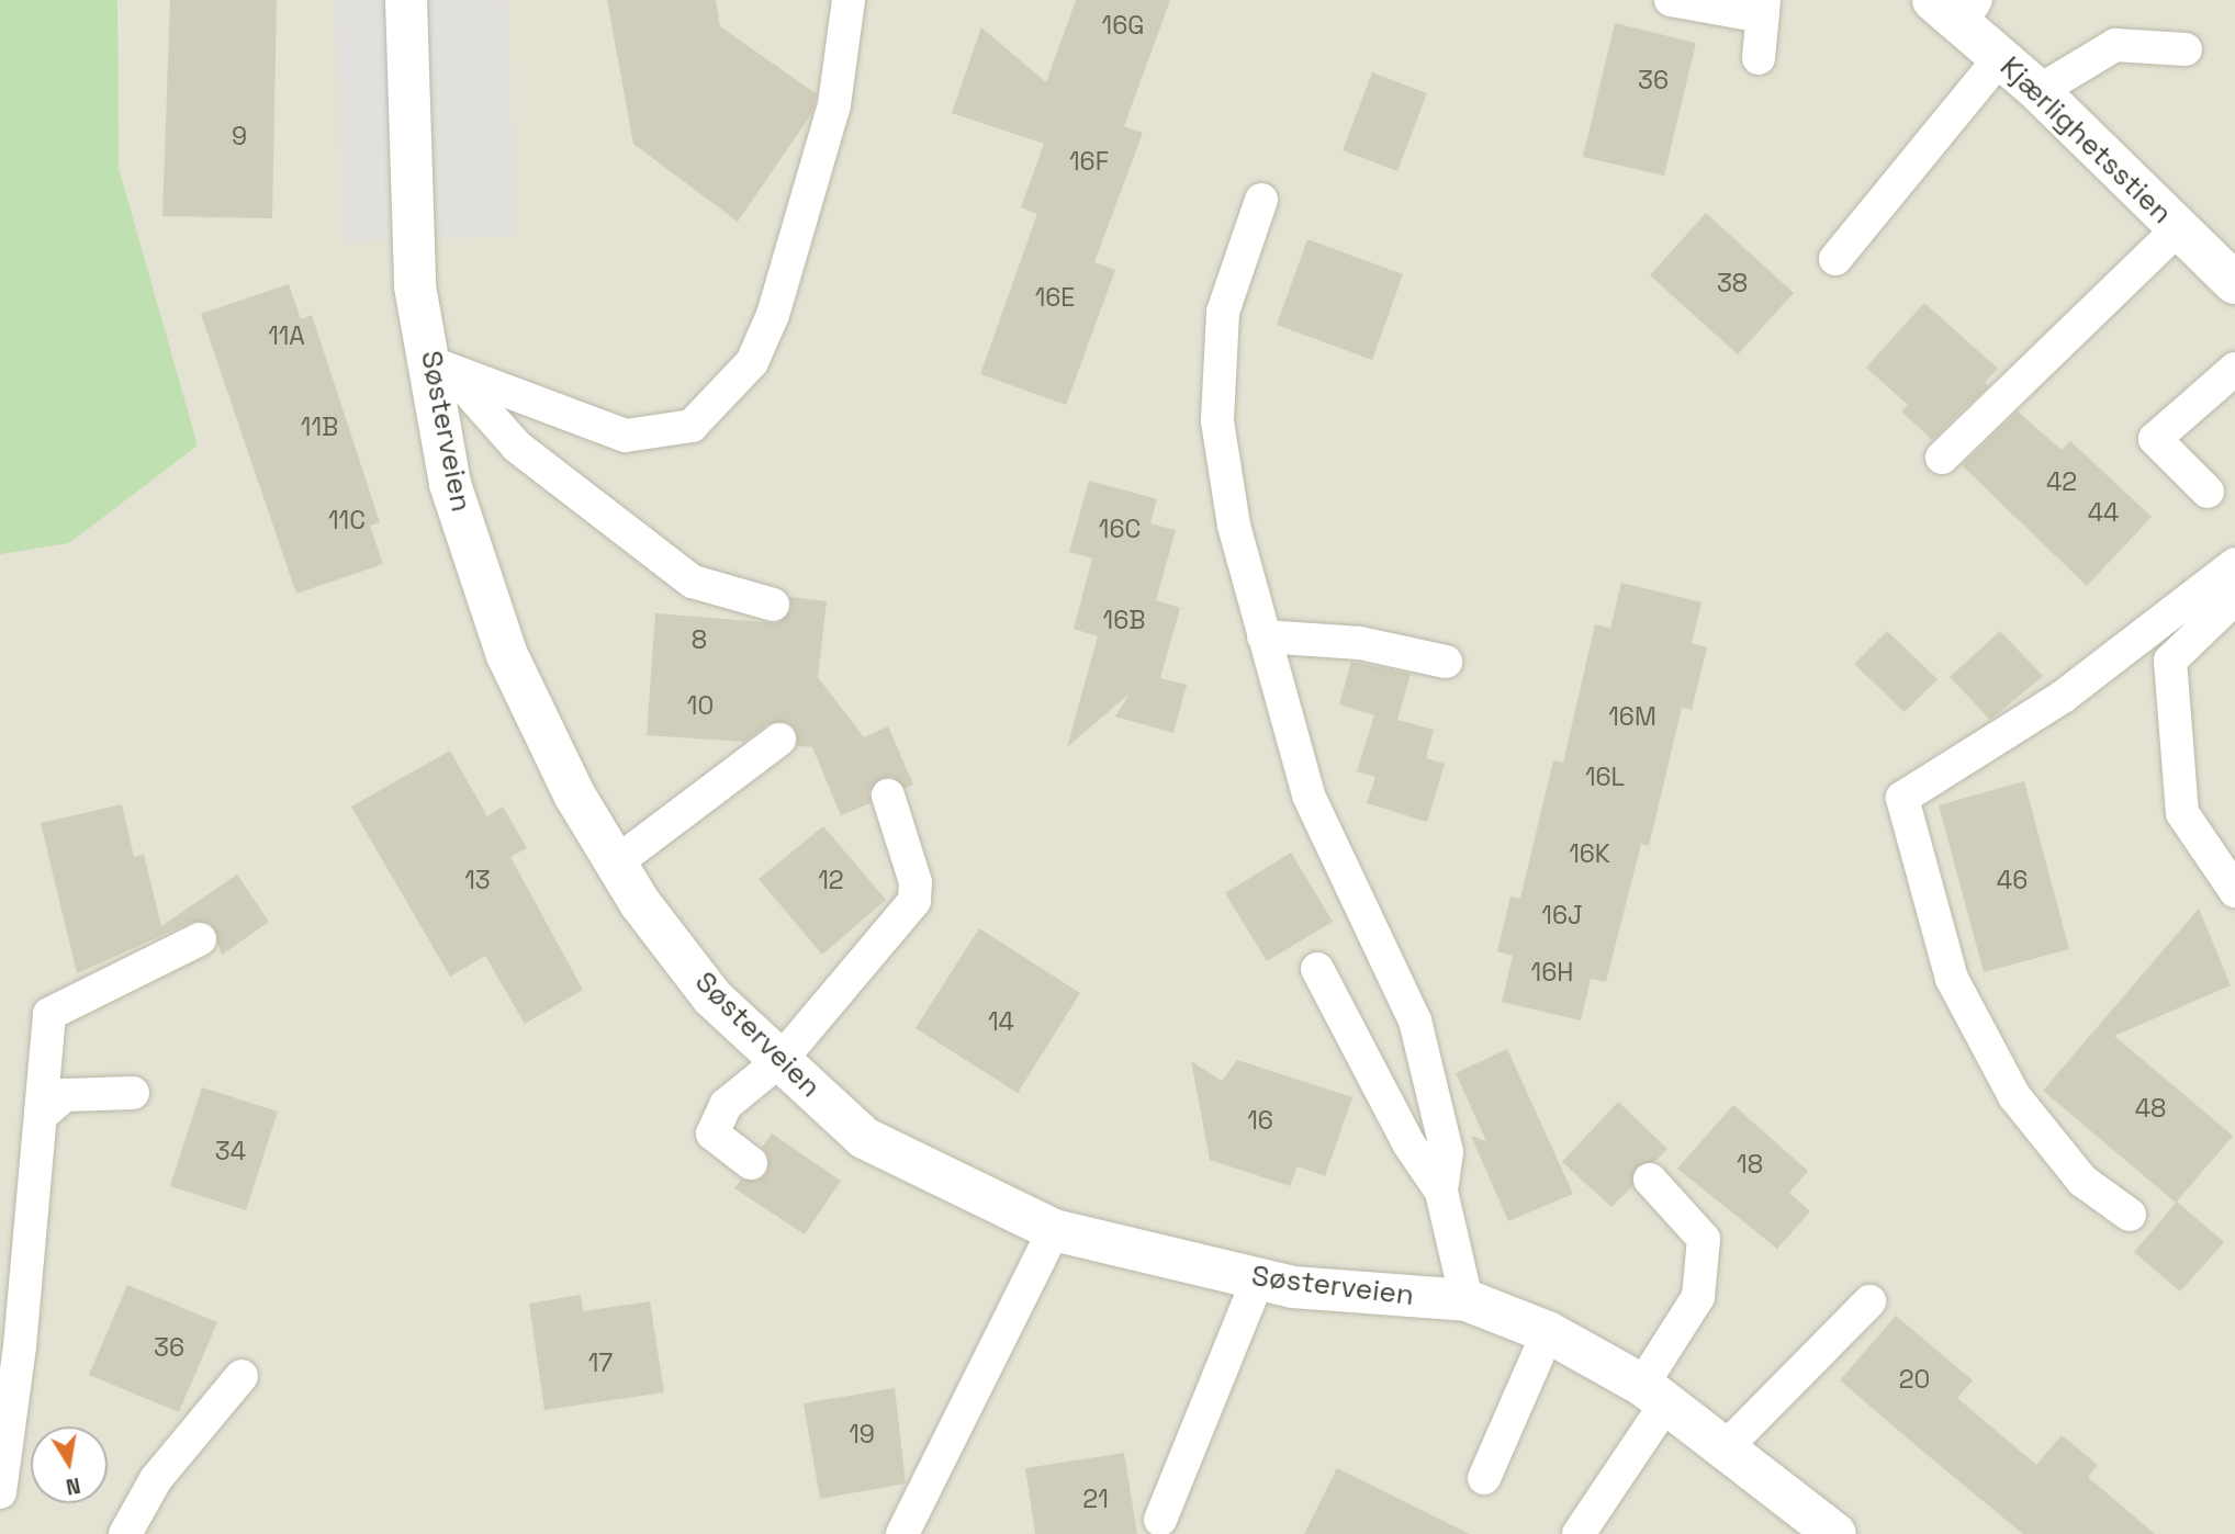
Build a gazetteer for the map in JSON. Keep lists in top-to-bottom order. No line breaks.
{"streets":{"street":["Kjærlighetsstien","Søsterveien"]},"house_numbers":["16G","36","9","16F","38","16E","11A","11B","42","44","11C","16C","16B","8","10","16M","16L","16K","13","12","46","16J","16H","14","48","16","34","18","36","17","20","19","21"],"north":"bottom"}
